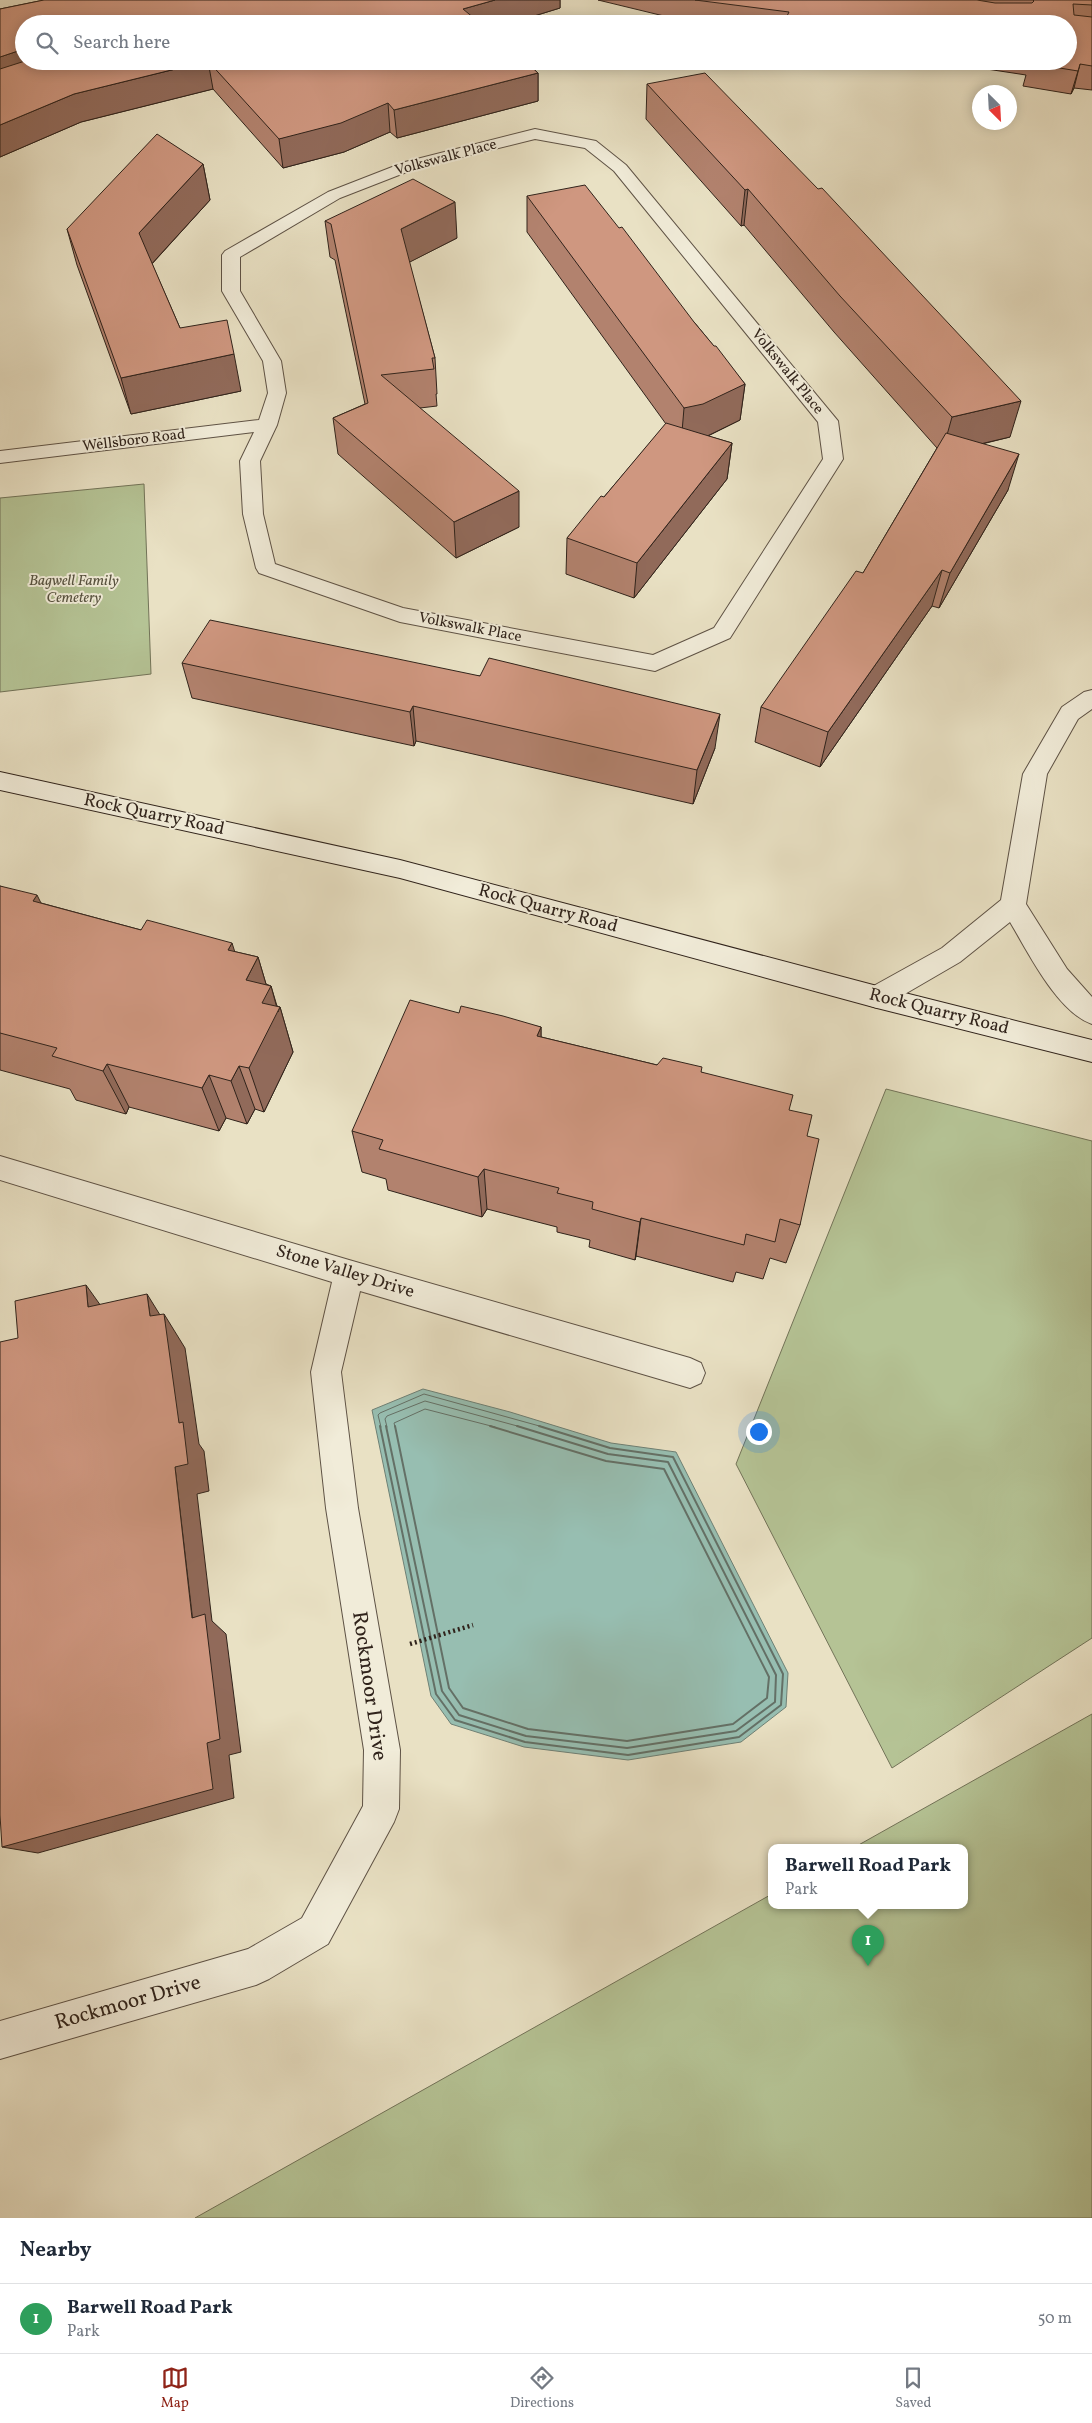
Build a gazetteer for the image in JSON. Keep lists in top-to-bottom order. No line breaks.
{"streets":{"street":["Volkswalk Place","Wellsboro Road","Rock Quarry Road","Stone Valley Drive","Rockmoor Drive"]},"crossings":[["Volkswalk Place","Wellsboro Road"],["Stone Valley Drive","Rockmoor Drive"]],"parks":["Bagwell Family Cemetery"],"north":"bottom right","page":{"search":"Search here","popup":["Barwell Road Park","Park"],"pins":"1","heading":"Nearby","list":[{"mark":"1","name":"Barwell Road Park","note":"Park","value":"50 m"}],"nav":["Map","Directions","Saved"]}}
